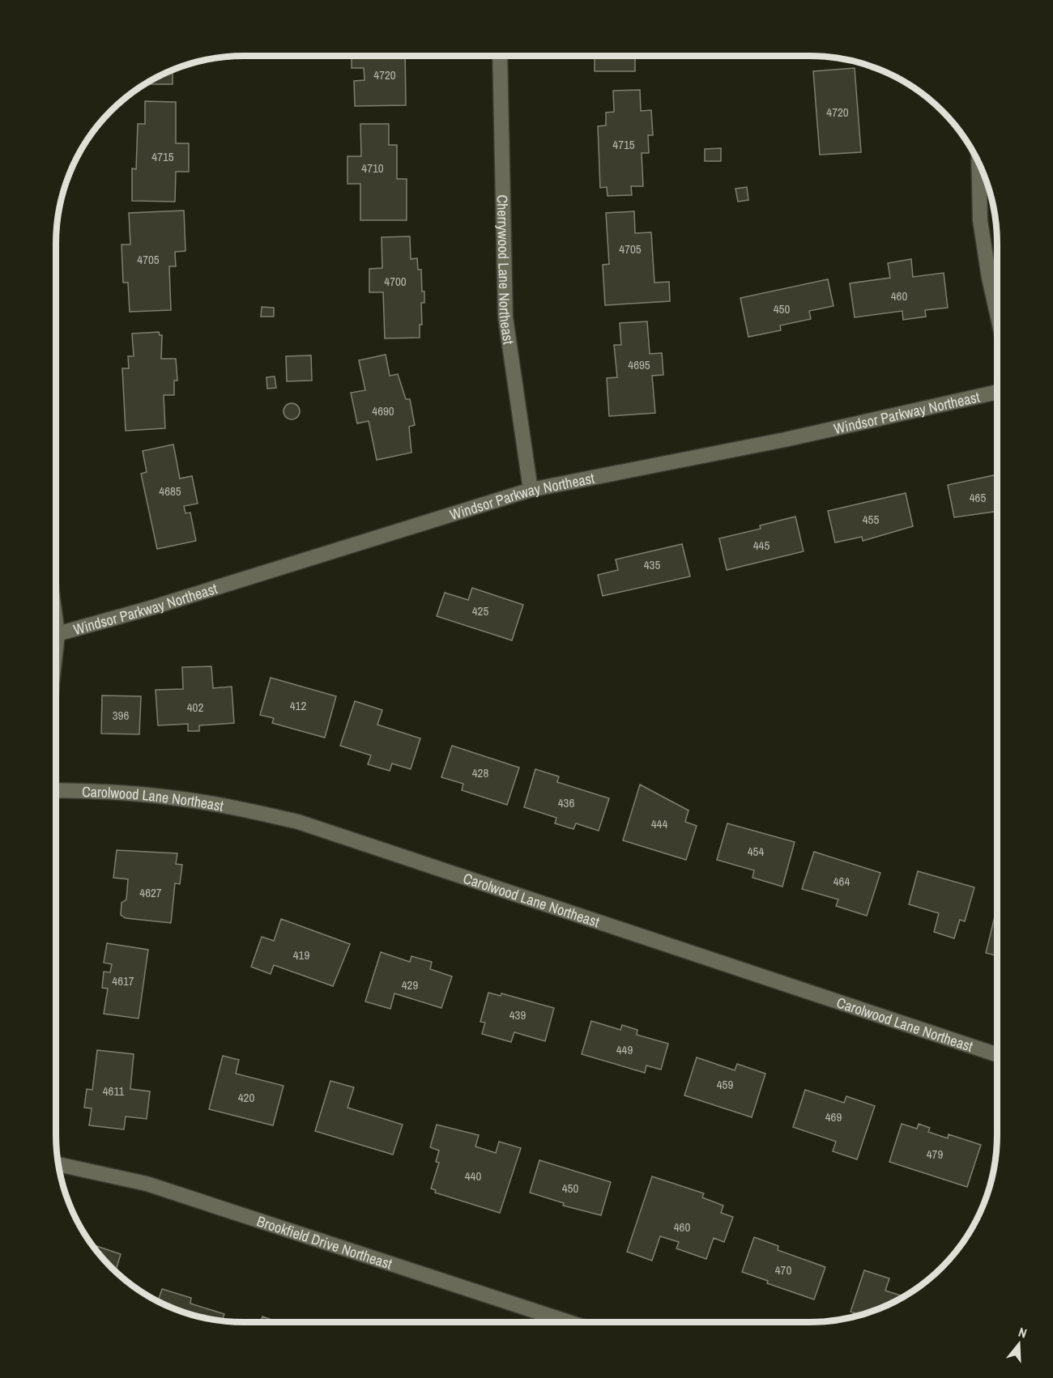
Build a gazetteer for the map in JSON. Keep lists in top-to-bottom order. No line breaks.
{"streets":{"street":["Cherrywood Lane Northeast","Windsor Parkway Northeast","Carolwood Lane Northeast","Brookfield Drive Northeast"]},"crossings":[["Cherrywood Lane Northeast","Windsor Parkway Northeast"]],"house_numbers":["4720","4720","4715","4715","4710","4705","4705","4700","460","450","4695","4690","4685","465","455","445","435","425","412","402","396","428","436","444","454","464","4627","419","4617","429","439","449","459","4611","420","469","479","440","450","460","470"],"north":"top"}
